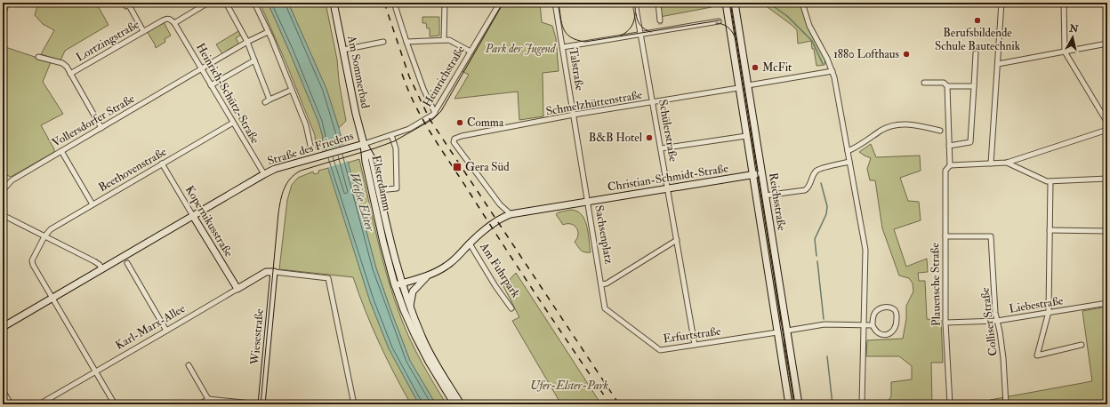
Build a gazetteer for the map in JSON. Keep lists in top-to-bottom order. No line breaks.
{"streets":{"main road":["Am Sommerbad","Straße des Friedens","Christian-Schmidt-Straße","Elsterdamm","Reichsstraße","Kopernikusstraße","Sachsenplatz","Am Fuhrpark","Karl-Marx-Allee","Wiesestraße"],"street":["Lortzingstraße","Talstraße","Heinrichstraße","Heinrich-Schütz-Straße","Schmelzhüttenstraße","Vollersdorfer Straße","Schülerstraße","Beethovenstraße","Plauensche Straße","Liebestraße","Colliser Straße","Erfurtstraße"]},"crossings":[["Lortzingstraße","Heinrich-Schütz-Straße"],["Lortzingstraße","Vollersdorfer Straße"],["Talstraße","Schmelzhüttenstraße"],["Talstraße","Christian-Schmidt-Straße"],["Talstraße","Sachsenplatz"],["Am Sommerbad","Heinrichstraße"],["Am Sommerbad","Straße des Friedens"],["Am Sommerbad","Elsterdamm"],["Heinrichstraße","Straße des Friedens"],["Heinrichstraße","Elsterdamm"],["Heinrich-Schütz-Straße","Vollersdorfer Straße"],["Heinrich-Schütz-Straße","Straße des Friedens"],["Heinrich-Schütz-Straße","Beethovenstraße"],["Schmelzhüttenstraße","Schülerstraße"],["Schmelzhüttenstraße","Reichsstraße"],["Schmelzhüttenstraße","Sachsenplatz"],["Schmelzhüttenstraße","Am Fuhrpark"],["Schülerstraße","Christian-Schmidt-Straße"],["Schülerstraße","Erfurtstraße"],["Straße des Friedens","Elsterdamm"],["Straße des Friedens","Kopernikusstraße"],["Beethovenstraße","Kopernikusstraße"],["Christian-Schmidt-Straße","Reichsstraße"],["Christian-Schmidt-Straße","Sachsenplatz"],["Elsterdamm","Am Fuhrpark"],["Reichsstraße","Erfurtstraße"],["Kopernikusstraße","Karl-Marx-Allee"],["Sachsenplatz","Am Fuhrpark"],["Sachsenplatz","Erfurtstraße"],["Plauensche Straße","Liebestraße"],["Plauensche Straße","Colliser Straße"],["Liebestraße","Colliser Straße"],["Karl-Marx-Allee","Wiesestraße"]],"water":["Weiße Elster"],"parks":["Park der Jugend","Ufer-Elster-Park"],"places":{"other":["Berufsbildende Schule Bautechnik","1880 Lofthaus","McFit","Comma","B&B Hotel"],"transit":["Gera Süd"]},"north":"top"}
